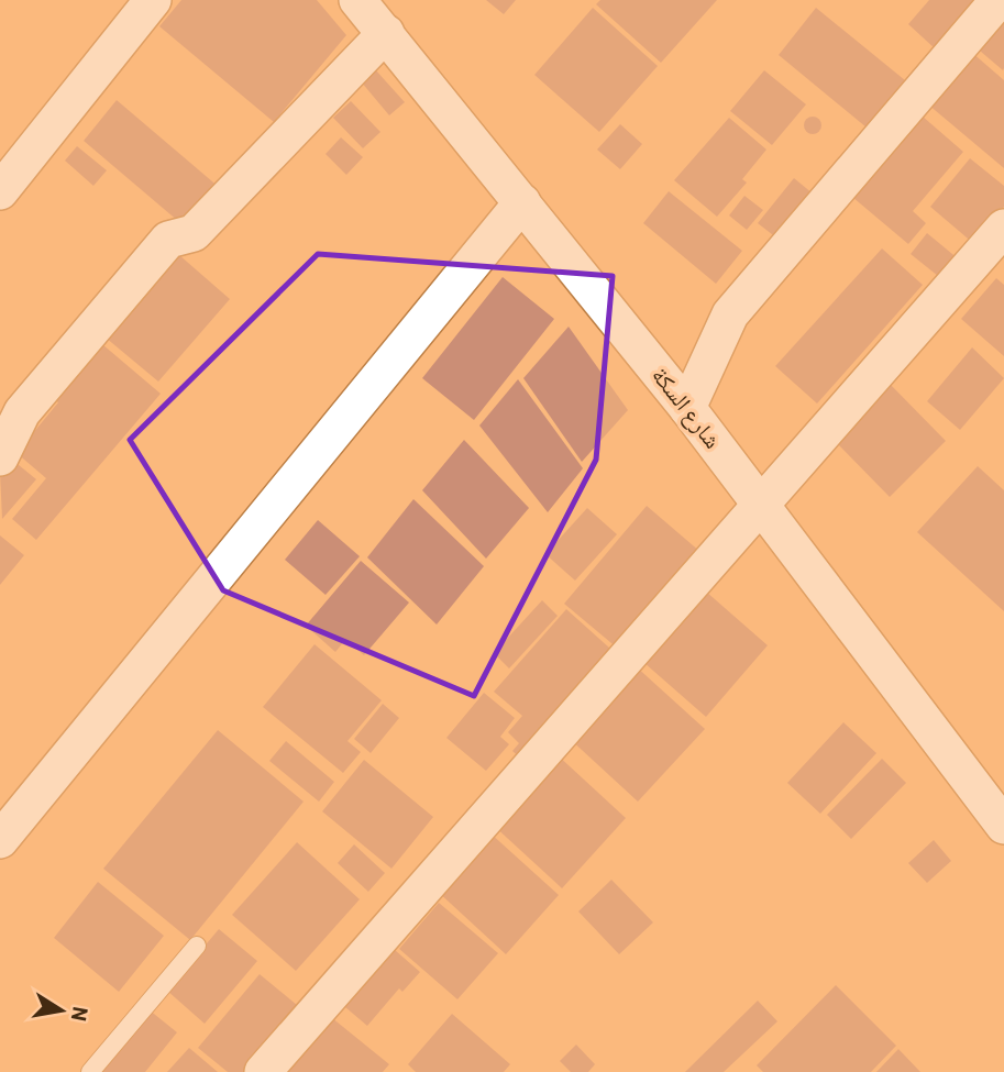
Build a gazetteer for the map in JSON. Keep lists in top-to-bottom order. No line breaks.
{"streets":{"street":["شارع السكة"]},"north":"right"}
